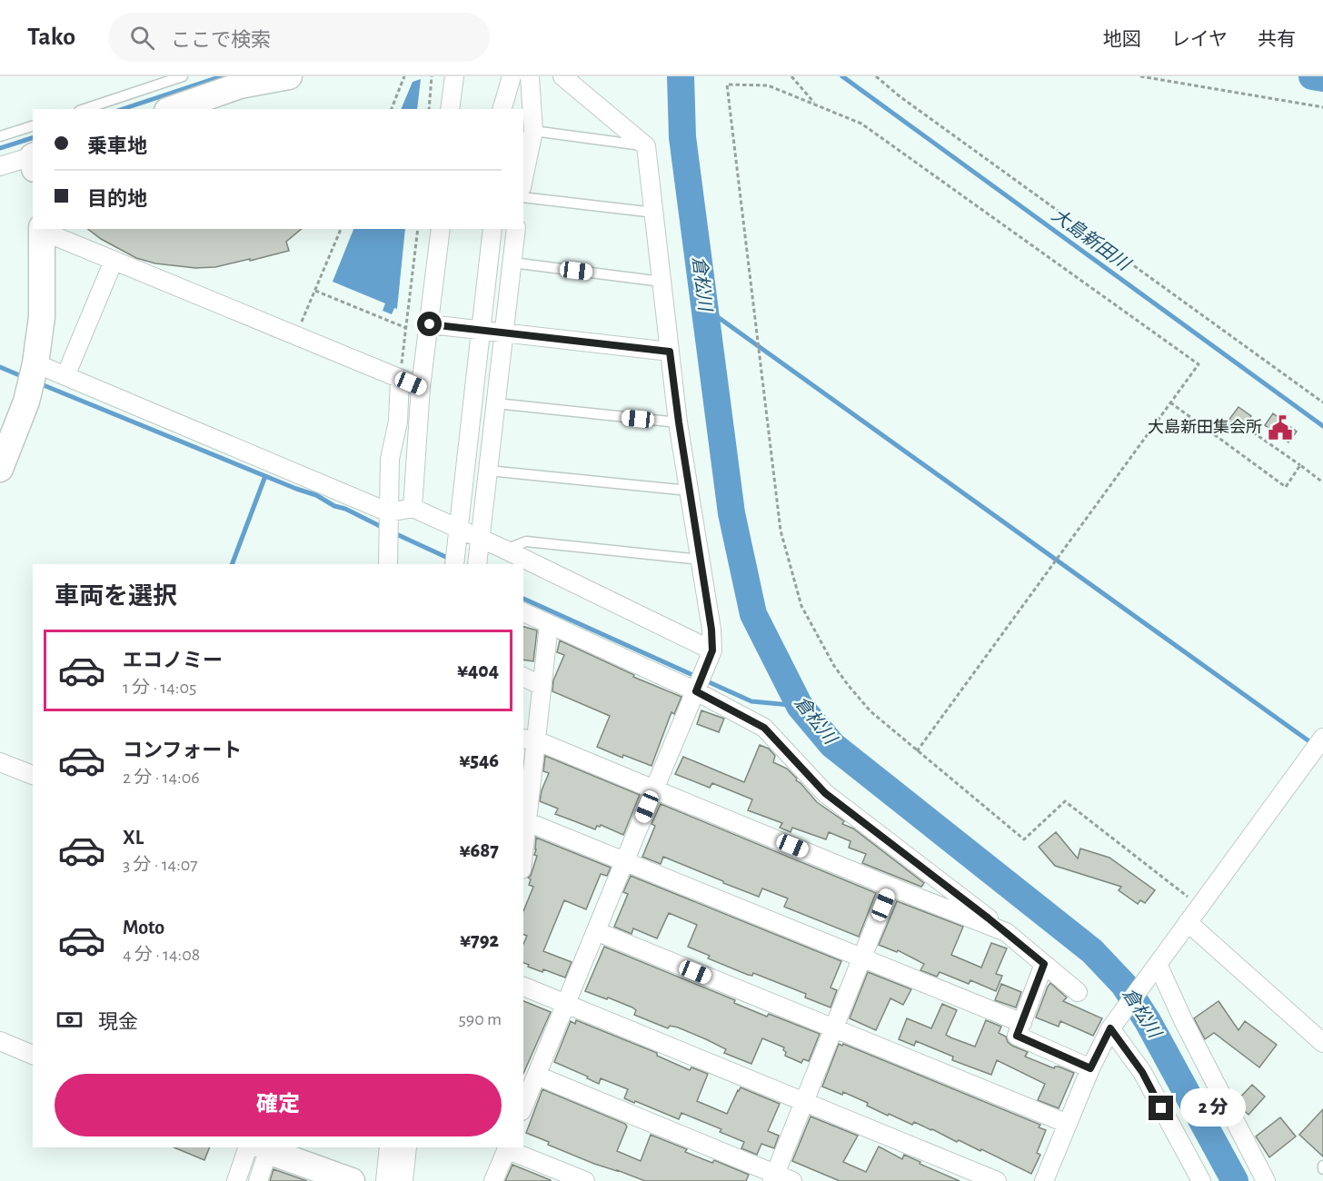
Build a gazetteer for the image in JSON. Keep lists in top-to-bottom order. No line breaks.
{"water":["大島新田川","倉松川"],"places":{"public building":["大島新田集会所"]},"page":{"header":"Tako","search":"ここで検索","nav":["地図","レイヤ","共有"],"banner":["乗車地","目的地"],"heading":"車両を選択","list":[{"name":"エコノミー","note":"1 分 · 14:05","value":"¥404"},{"name":"コンフォート","note":"2 分 · 14:06","value":"¥546"},{"name":"XL","note":"3 分 · 14:07","value":"¥687"},{"name":"Moto","note":"4 分 · 14:08","value":"¥792"}],"pay":["現金","590 m"],"buttons":"確定","bubble":"2 分"}}
